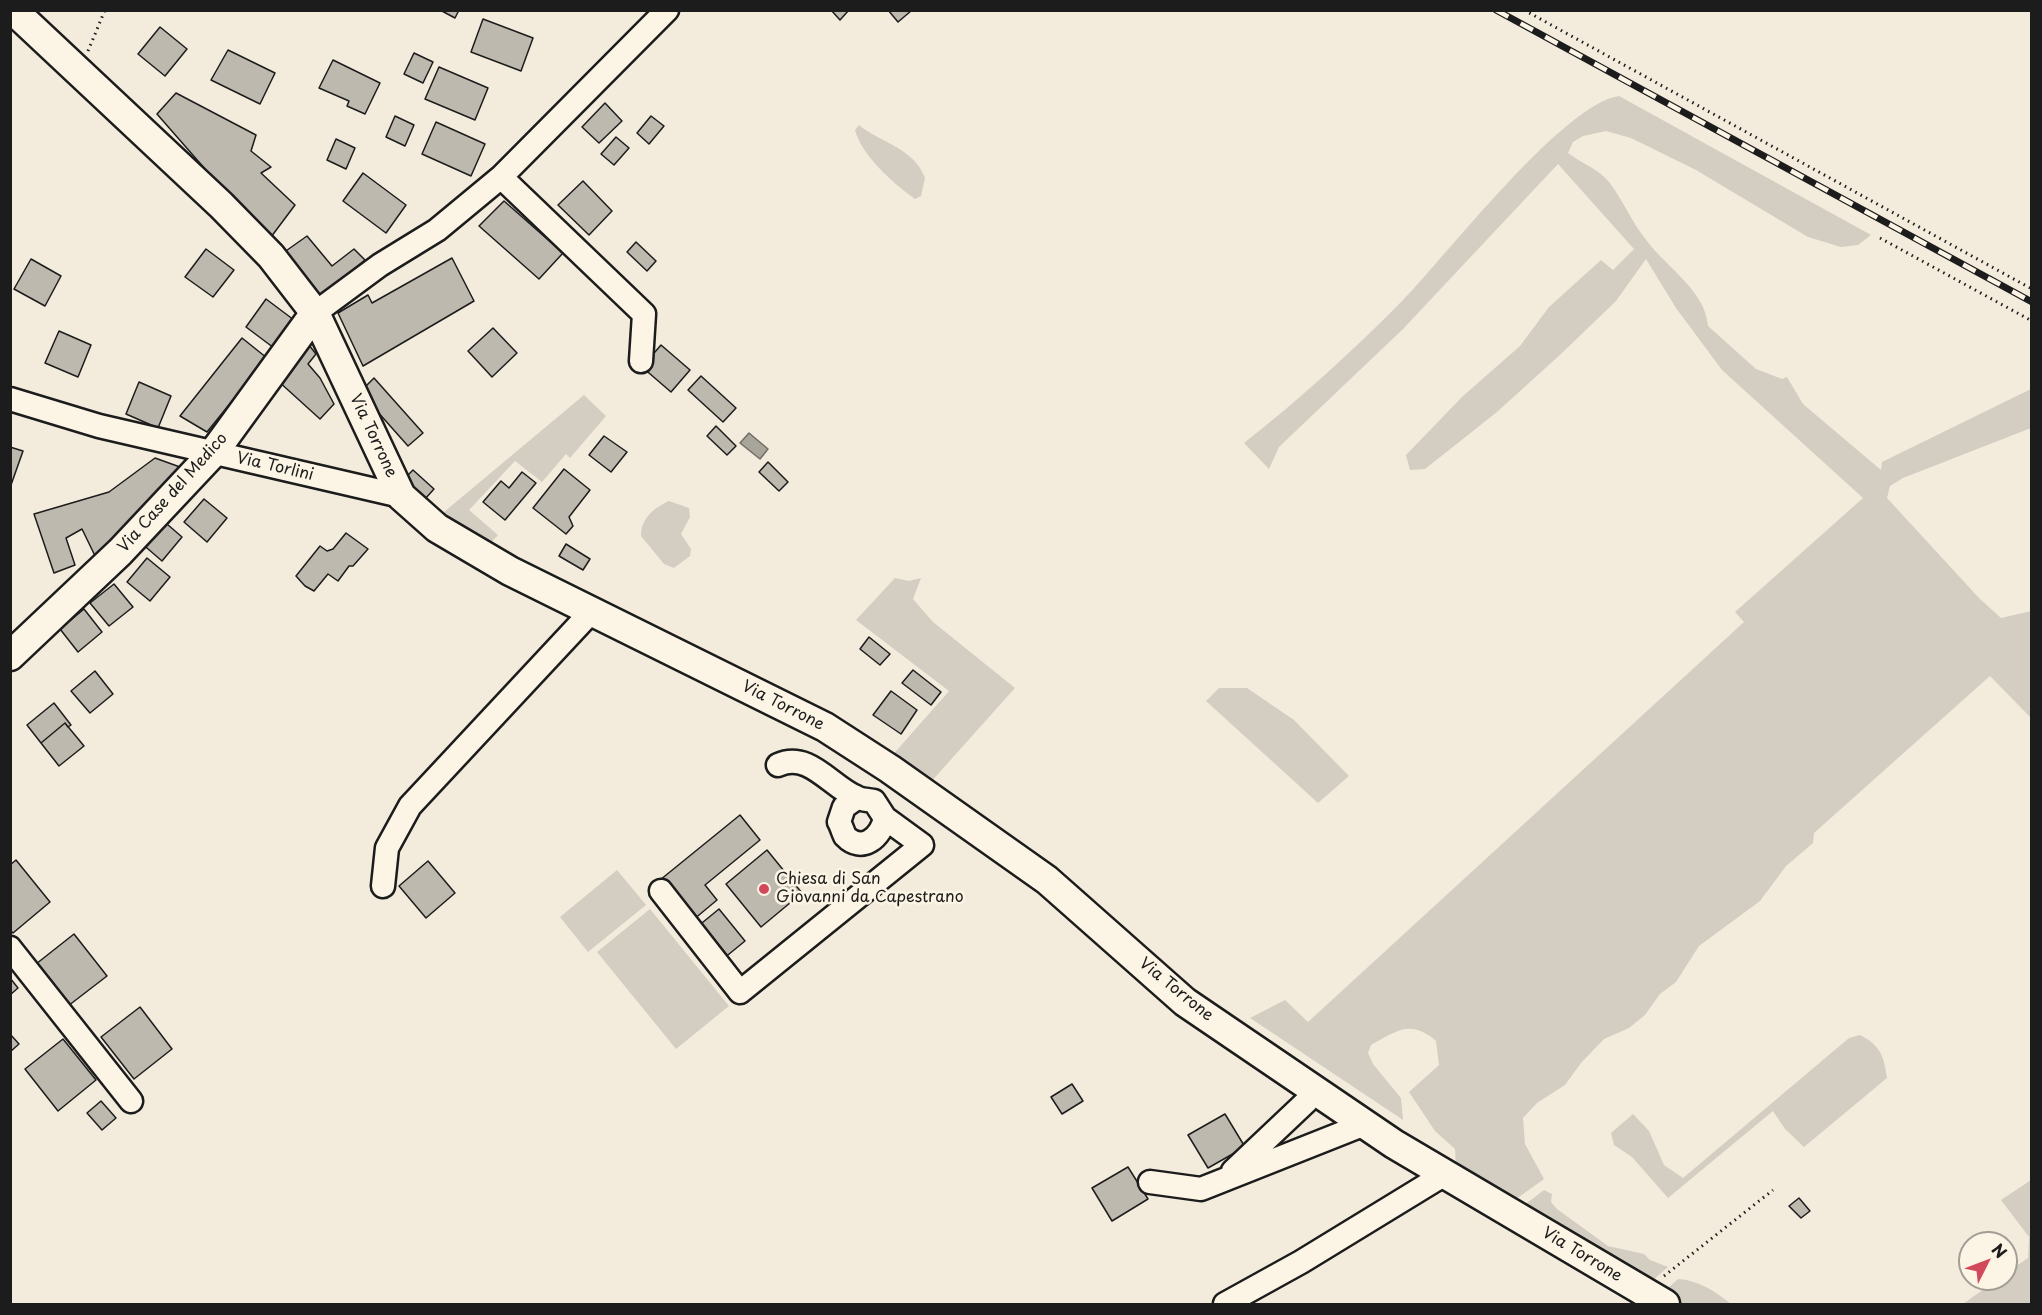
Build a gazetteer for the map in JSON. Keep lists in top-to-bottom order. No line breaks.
{"streets":{"main road":["Via Torrone","Via Case del Medico"],"street":["Via Torlini"]},"crossings":[["Via Torrone","Via Torlini"],["Via Torrone","Via Case del Medico"],["Via Torlini","Via Case del Medico"]],"places":["Chiesa di San Giovanni da Capestrano"],"north":"top right"}
